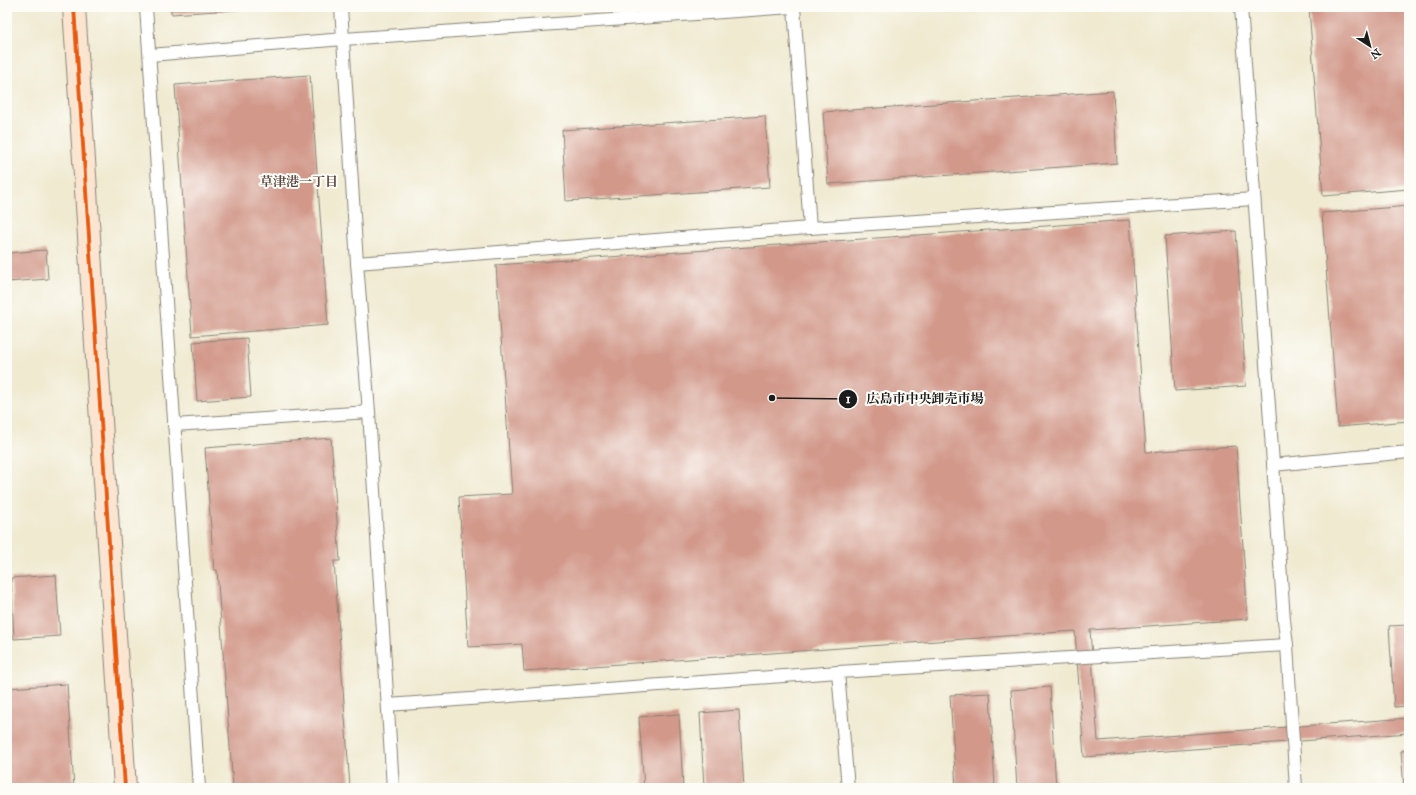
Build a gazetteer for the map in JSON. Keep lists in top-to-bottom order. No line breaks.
{"districts":["草津港一丁目"],"places":["広島市中央卸売市場"],"north":"bottom right"}
